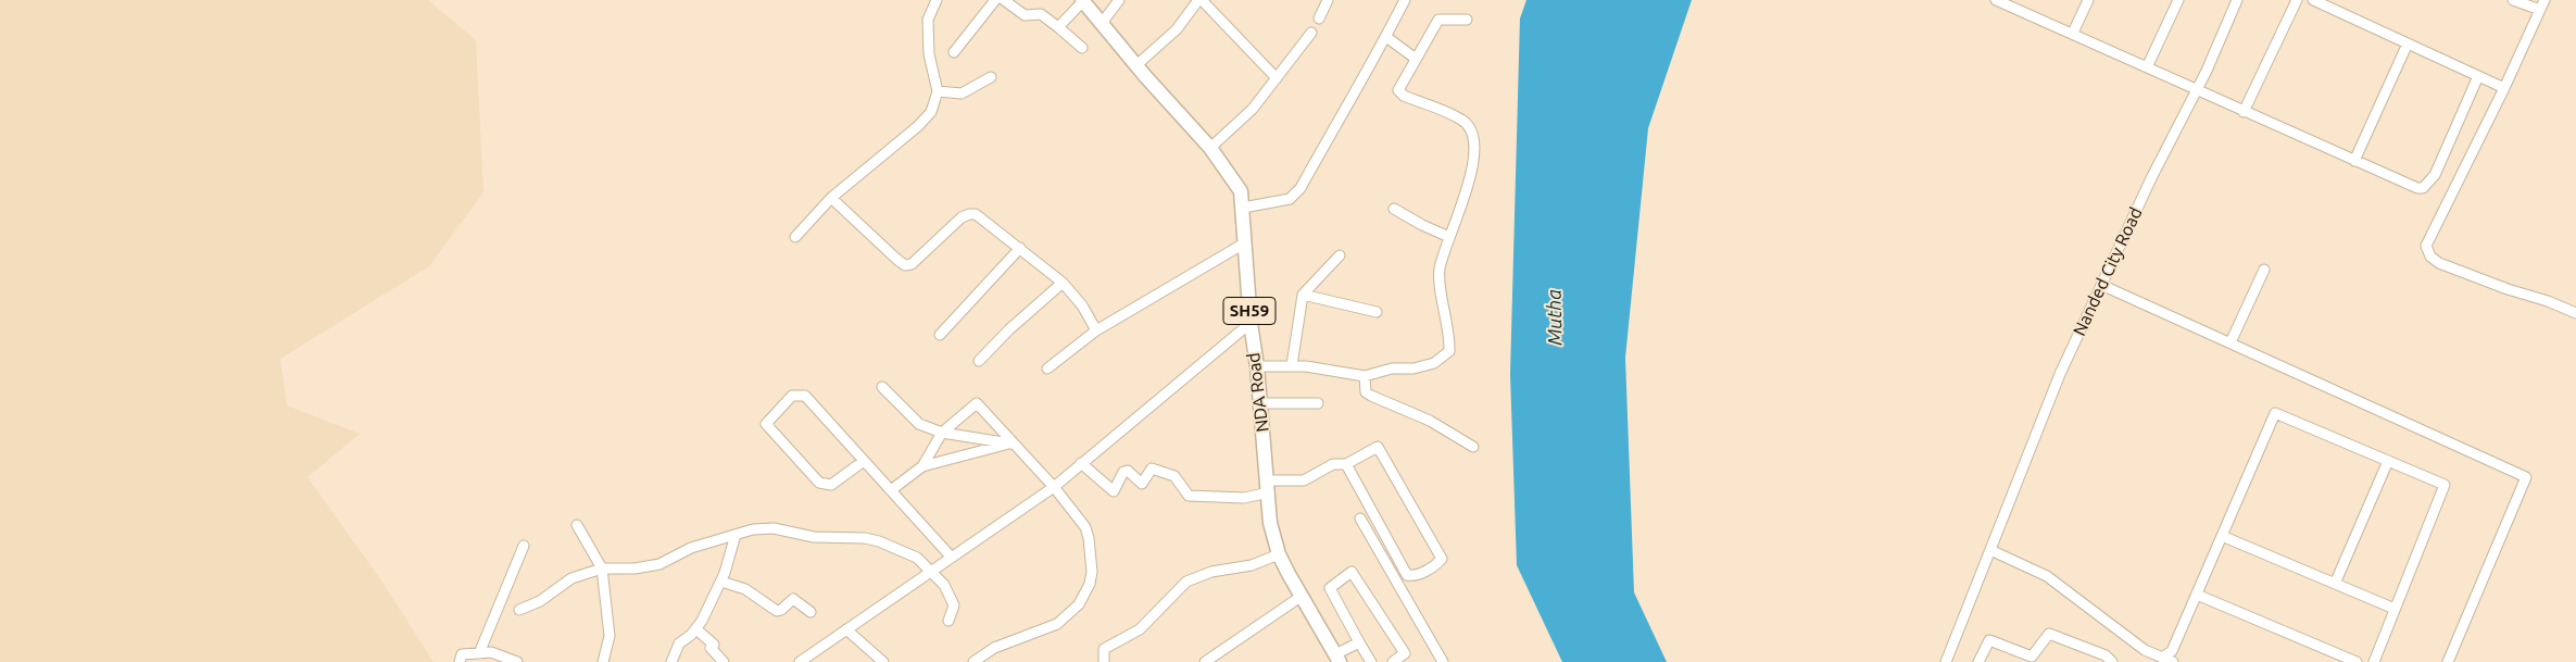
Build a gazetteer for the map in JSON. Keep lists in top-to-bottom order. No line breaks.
{"streets":{"main road":["SH59","NDA Road"],"street":["Nanded City Road"]},"water":["Mutha"]}
